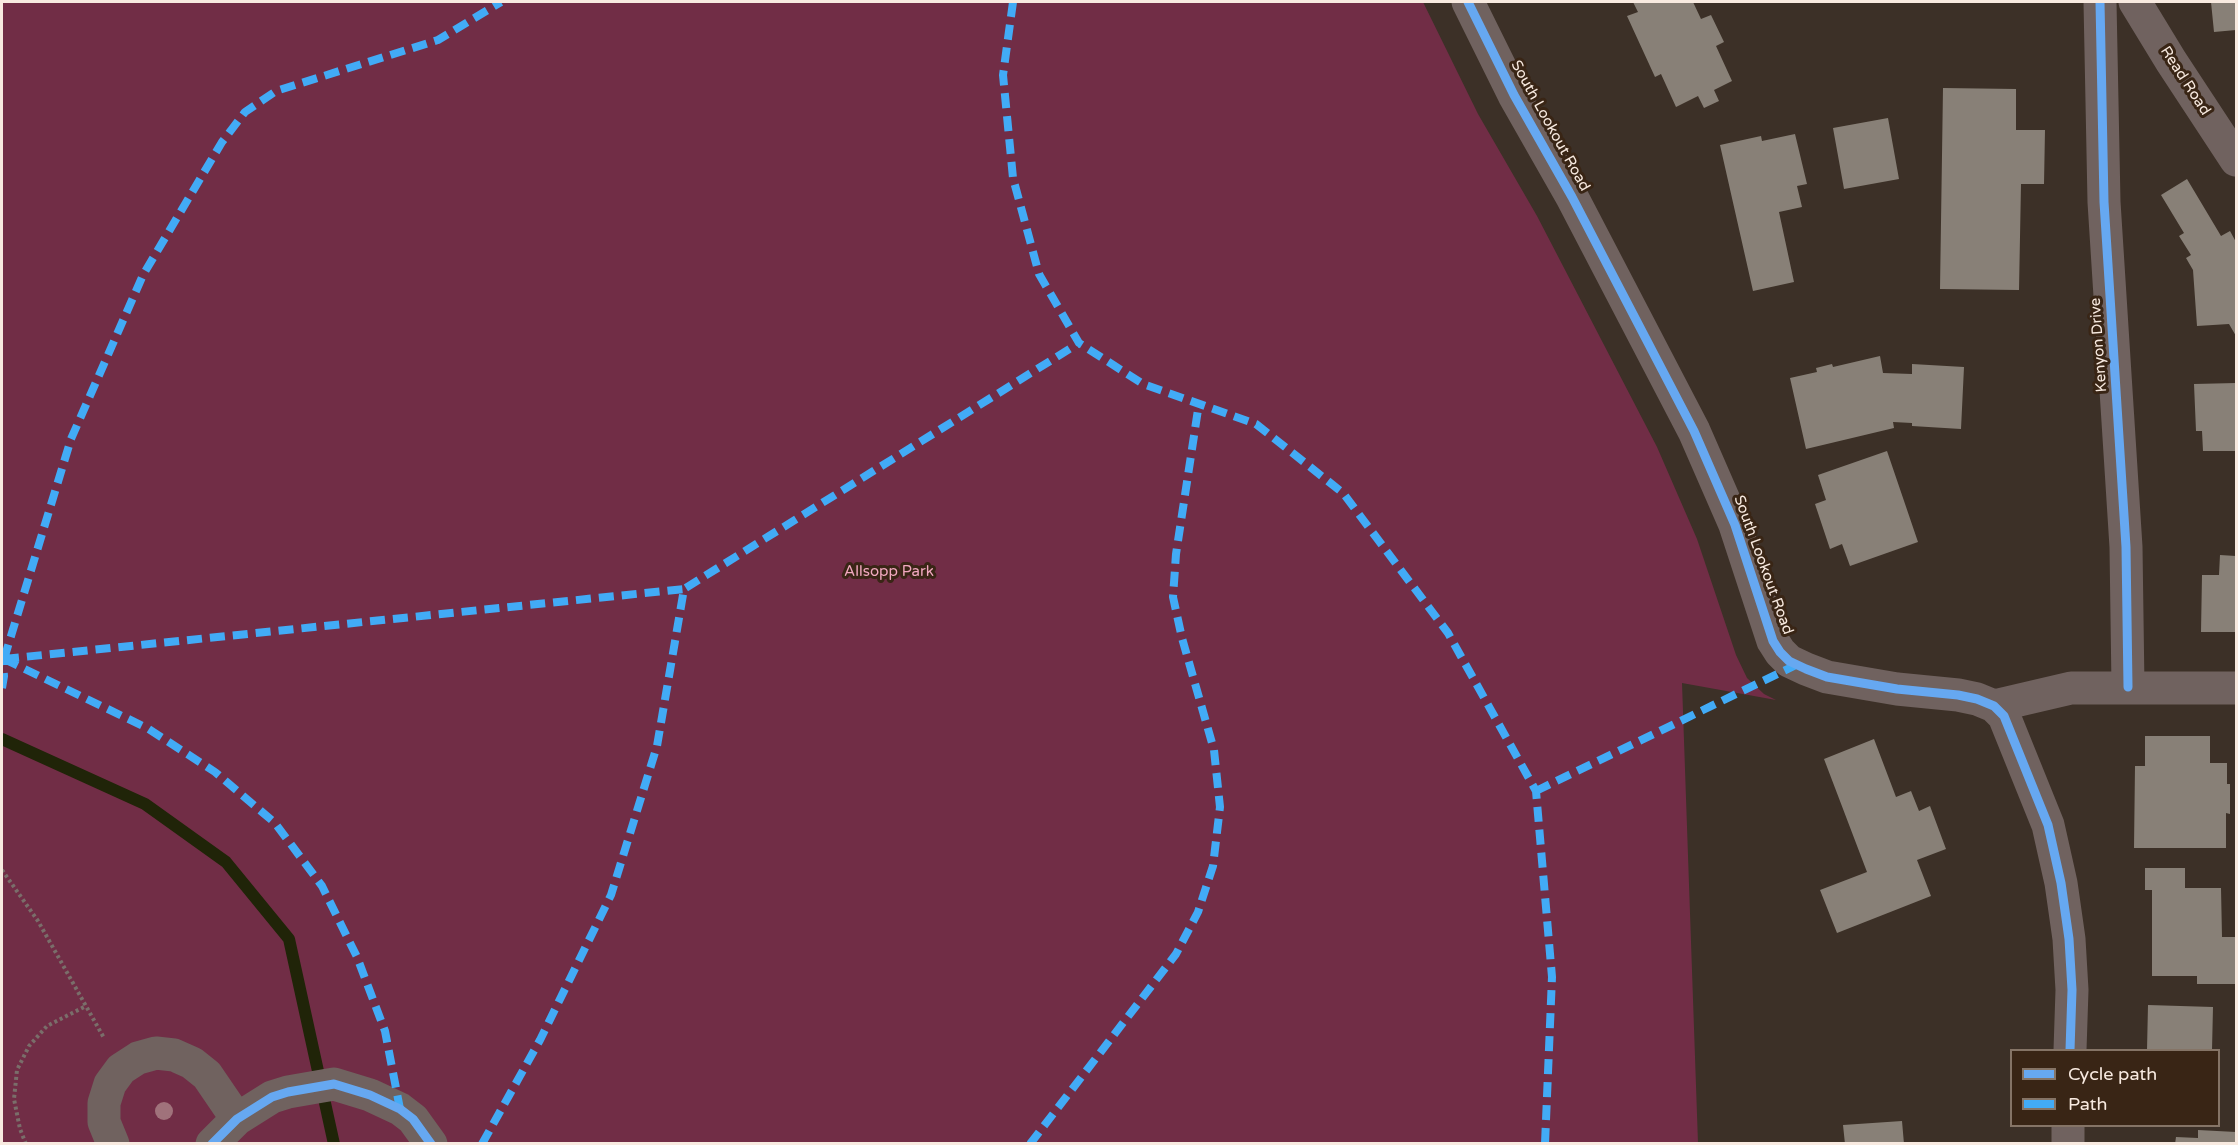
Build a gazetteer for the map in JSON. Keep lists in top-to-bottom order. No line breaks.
{"streets":{"street":["Read Road","South Lookout Road","Kenyon Drive"]},"parks":["Allsopp Park"],"legend":["Cycle path","Path"]}
